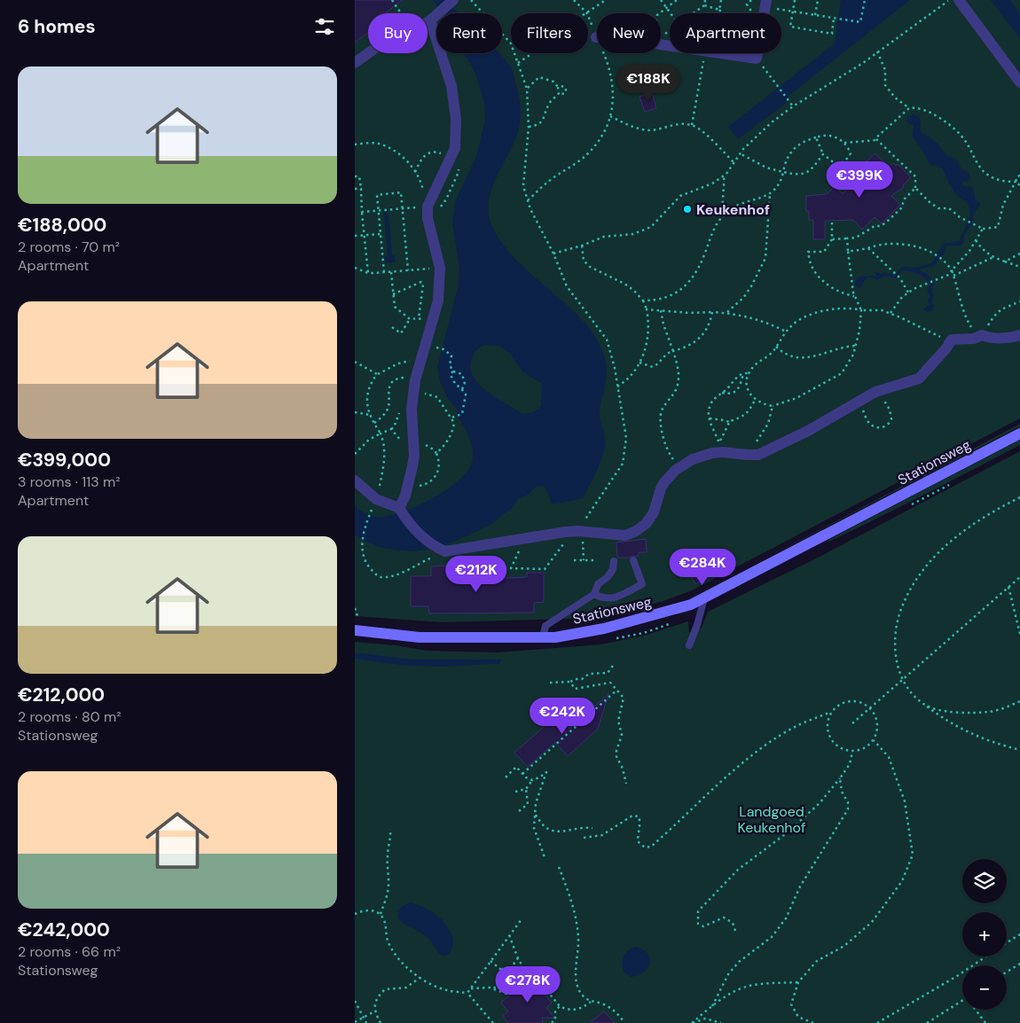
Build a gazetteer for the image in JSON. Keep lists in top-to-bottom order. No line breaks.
{"streets":{"main road":["Stationsweg"]},"parks":["Landgoed Keukenhof"],"places":["Keukenhof"],"page":{"heading":"6 homes","chip":["Buy","Rent","Filters","New","Apartment"],"list":[{"name":"€188,000","note":"2 rooms · 70 m² · Apartment"},{"name":"€399,000","note":"3 rooms · 113 m² · Apartment"},{"name":"€212,000","note":"2 rooms · 80 m² · Stationsweg"},{"name":"€242,000","note":"2 rooms · 66 m² · Stationsweg"}],"price":["€188K","€399K","€284K","€212K","€242K","€278K"],"map_buttons":["+","−"]}}
